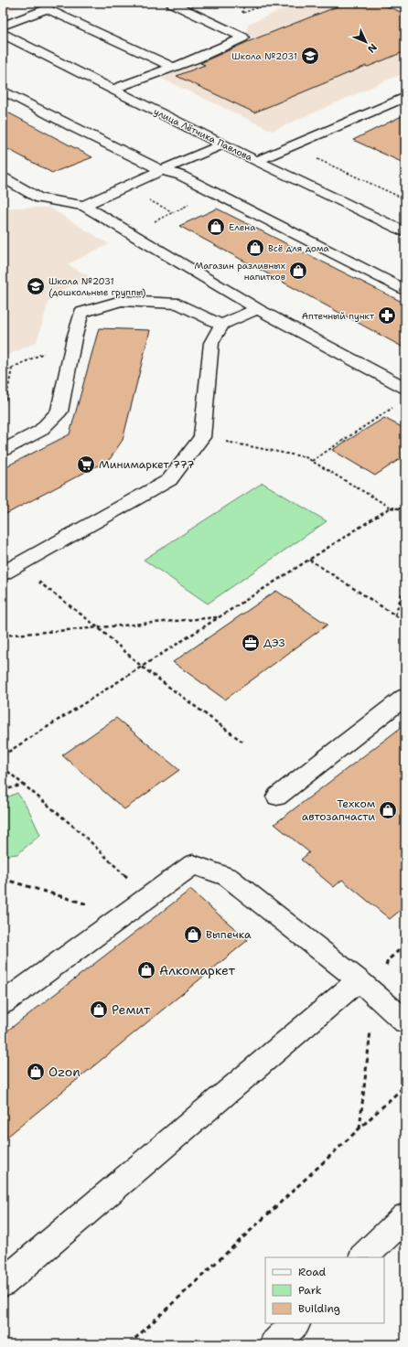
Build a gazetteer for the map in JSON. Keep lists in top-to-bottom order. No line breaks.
{"streets":{"street":["улица Лётчика Павлова"]},"places":{"school or university":["Школа №2031","Школа №2031 (дошкольные группы)"],"shop":["Елена","Всё для дома","Магазин разливных напитков","Техком автозапчасти","Выпечка","Алкомаркет","Ремит","Ozon"],"pharmacy":["Аптечный пункт"],"supermarket":["Минимаркет 777"],"office":["ДЭЗ"]},"legend":["Road","Park","Building"],"north":"bottom right"}
